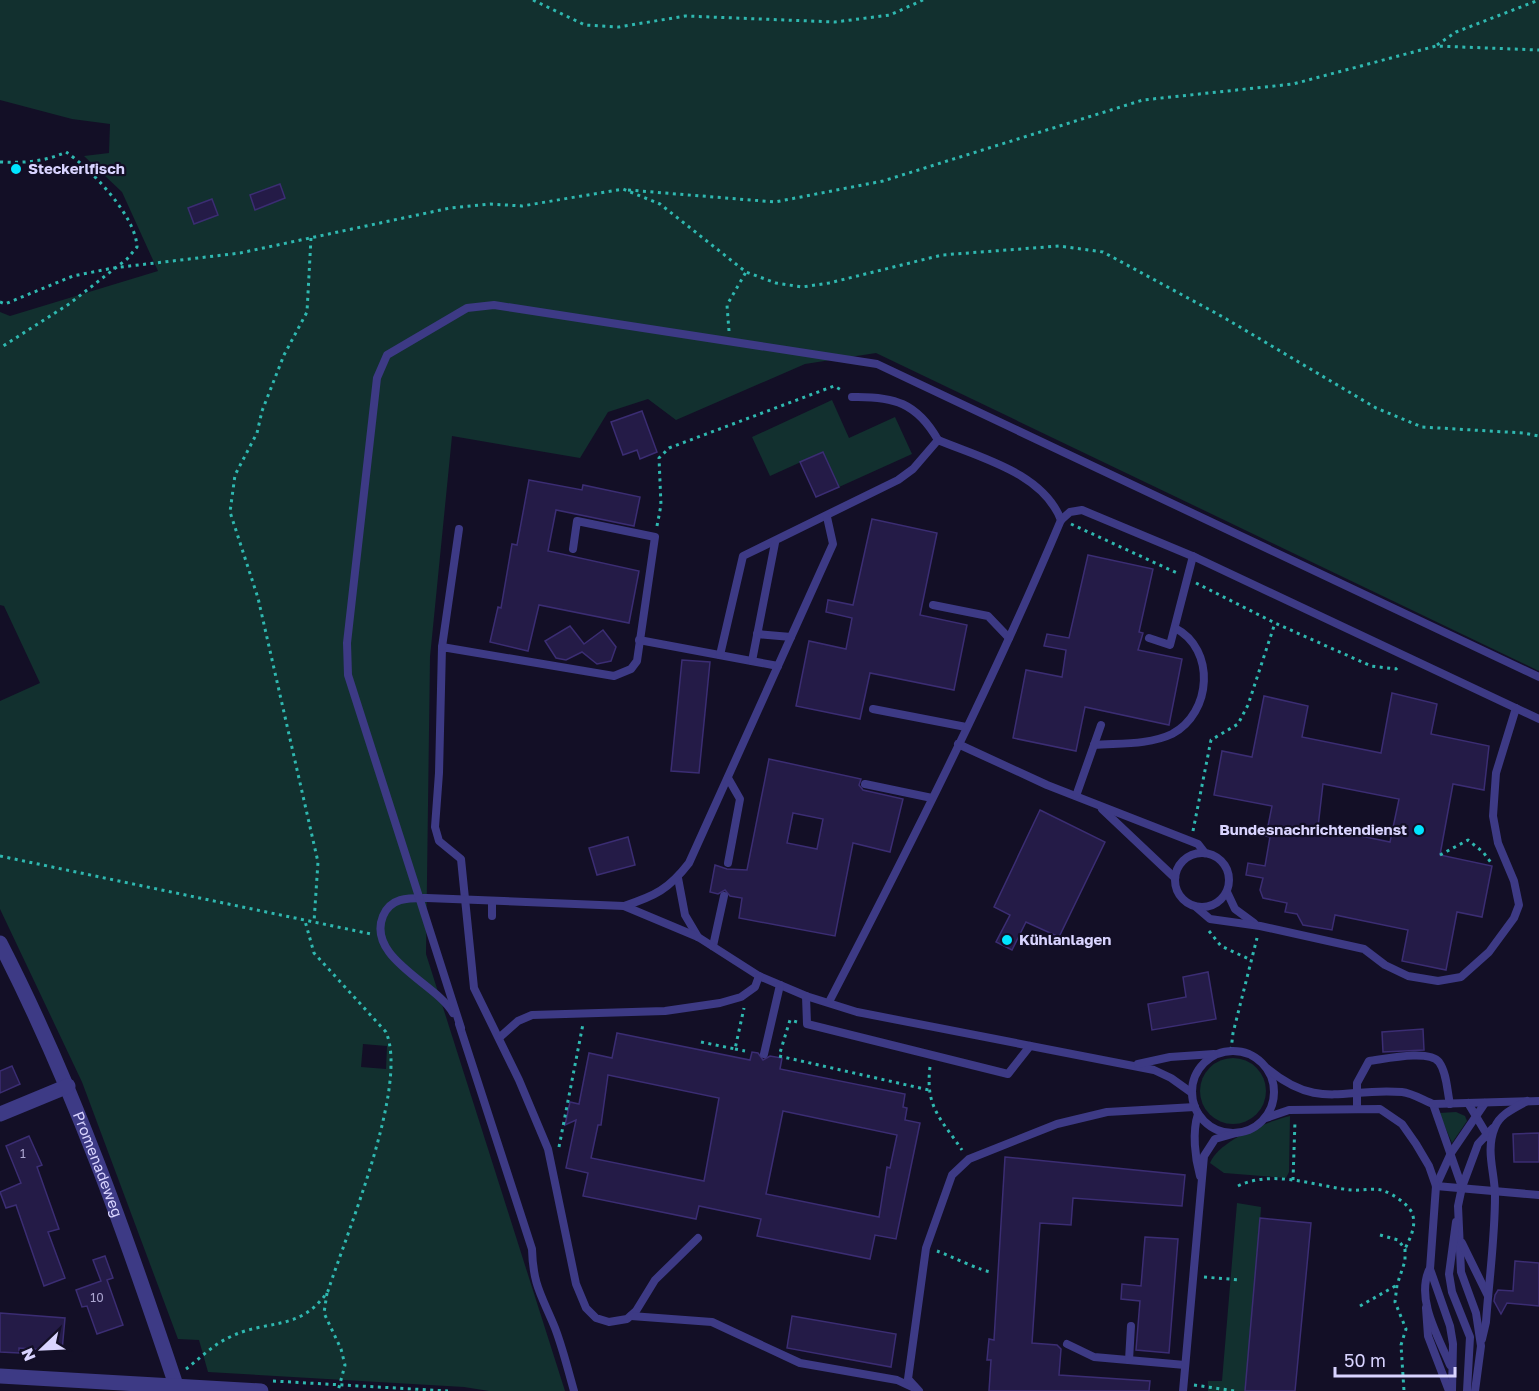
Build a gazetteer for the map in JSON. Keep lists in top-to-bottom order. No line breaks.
{"streets":{"street":["Promenadeweg"]},"places":["Steckerlfisch","Bundesnachrichtendienst","Kühlanlagen"],"house_numbers":["1","10"],"scale_bar":"50 m","north":"bottom left"}
